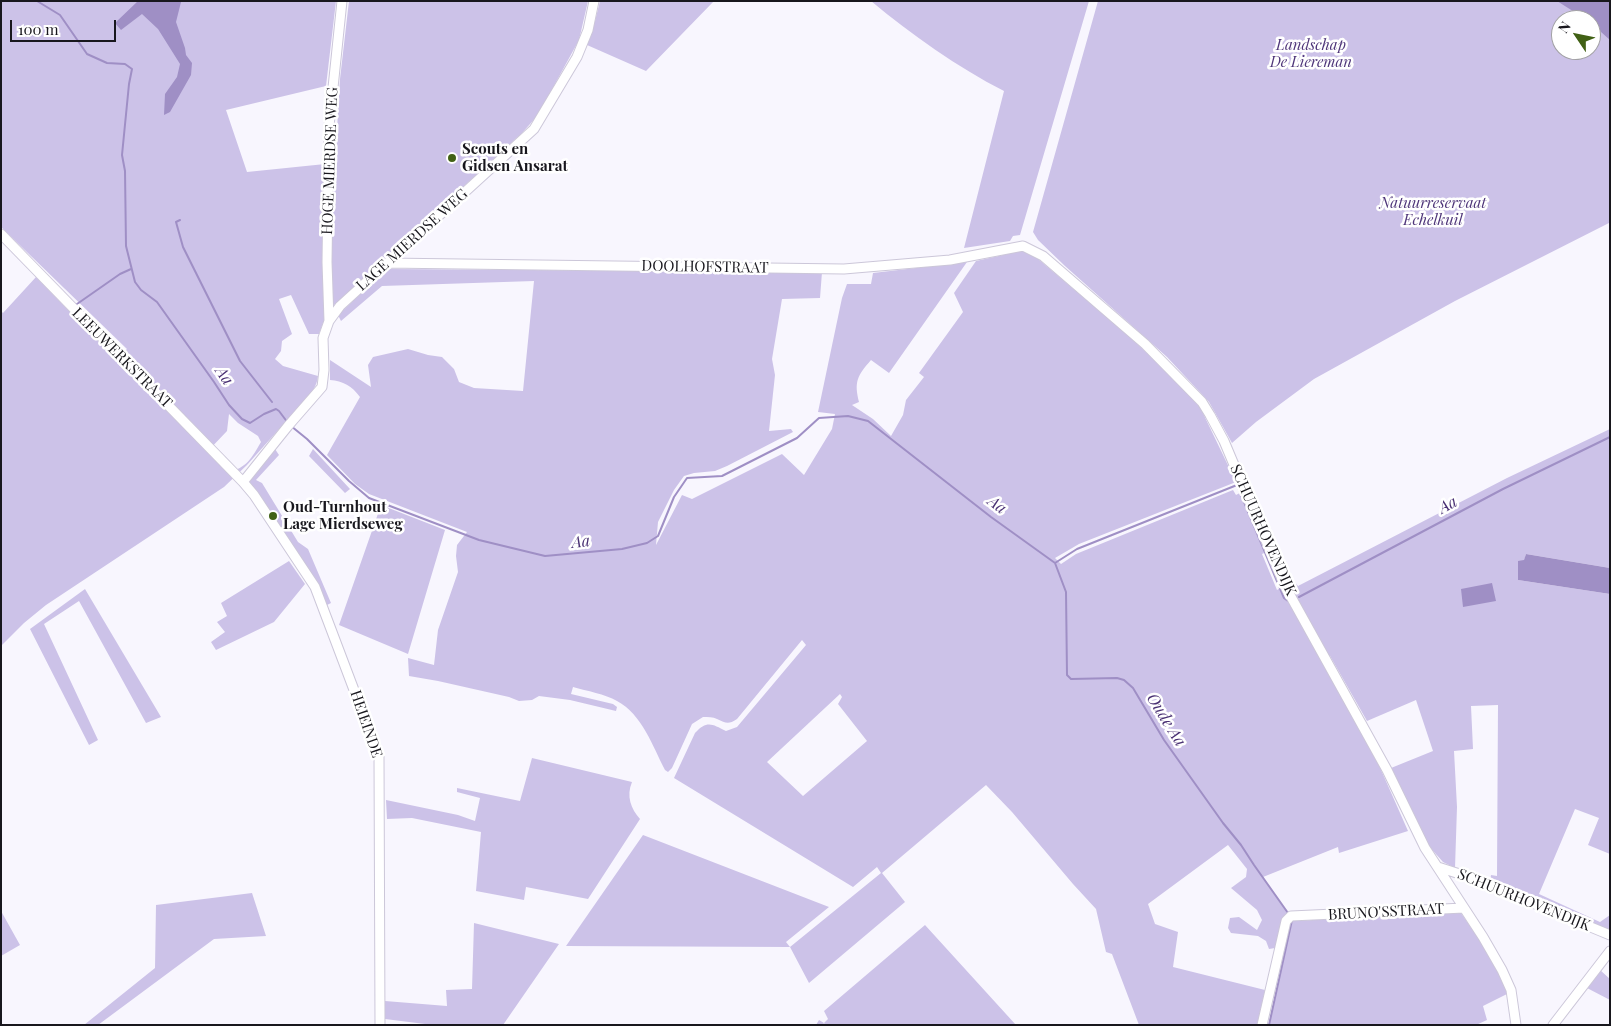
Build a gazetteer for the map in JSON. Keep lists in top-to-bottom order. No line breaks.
{"streets":{"street":["HOGE MIERDSE WEG","LAGE MIERDSE WEG","DOOLHOFSTRAAT","LEEUWERKSTRAAT","SCHUURHOVENDIJK","HEIEINDE","BRUNO'SSTRAAT"]},"crossings":[["HOGE MIERDSE WEG","LAGE MIERDSE WEG"],["LAGE MIERDSE WEG","DOOLHOFSTRAAT"],["LAGE MIERDSE WEG","LEEUWERKSTRAAT"],["LAGE MIERDSE WEG","HEIEINDE"],["DOOLHOFSTRAAT","SCHUURHOVENDIJK"],["LEEUWERKSTRAAT","HEIEINDE"],["SCHUURHOVENDIJK","BRUNO'SSTRAAT"]],"water":["Aa","Oude Aa"],"parks":["Landschap De Liereman","Natuurreservaat Echelkuil"],"places":["Scouts en Gidsen Ansarat","Oud-Turnhout Lage Mierdseweg"],"scale_bar":"100 m","north":"top left"}
